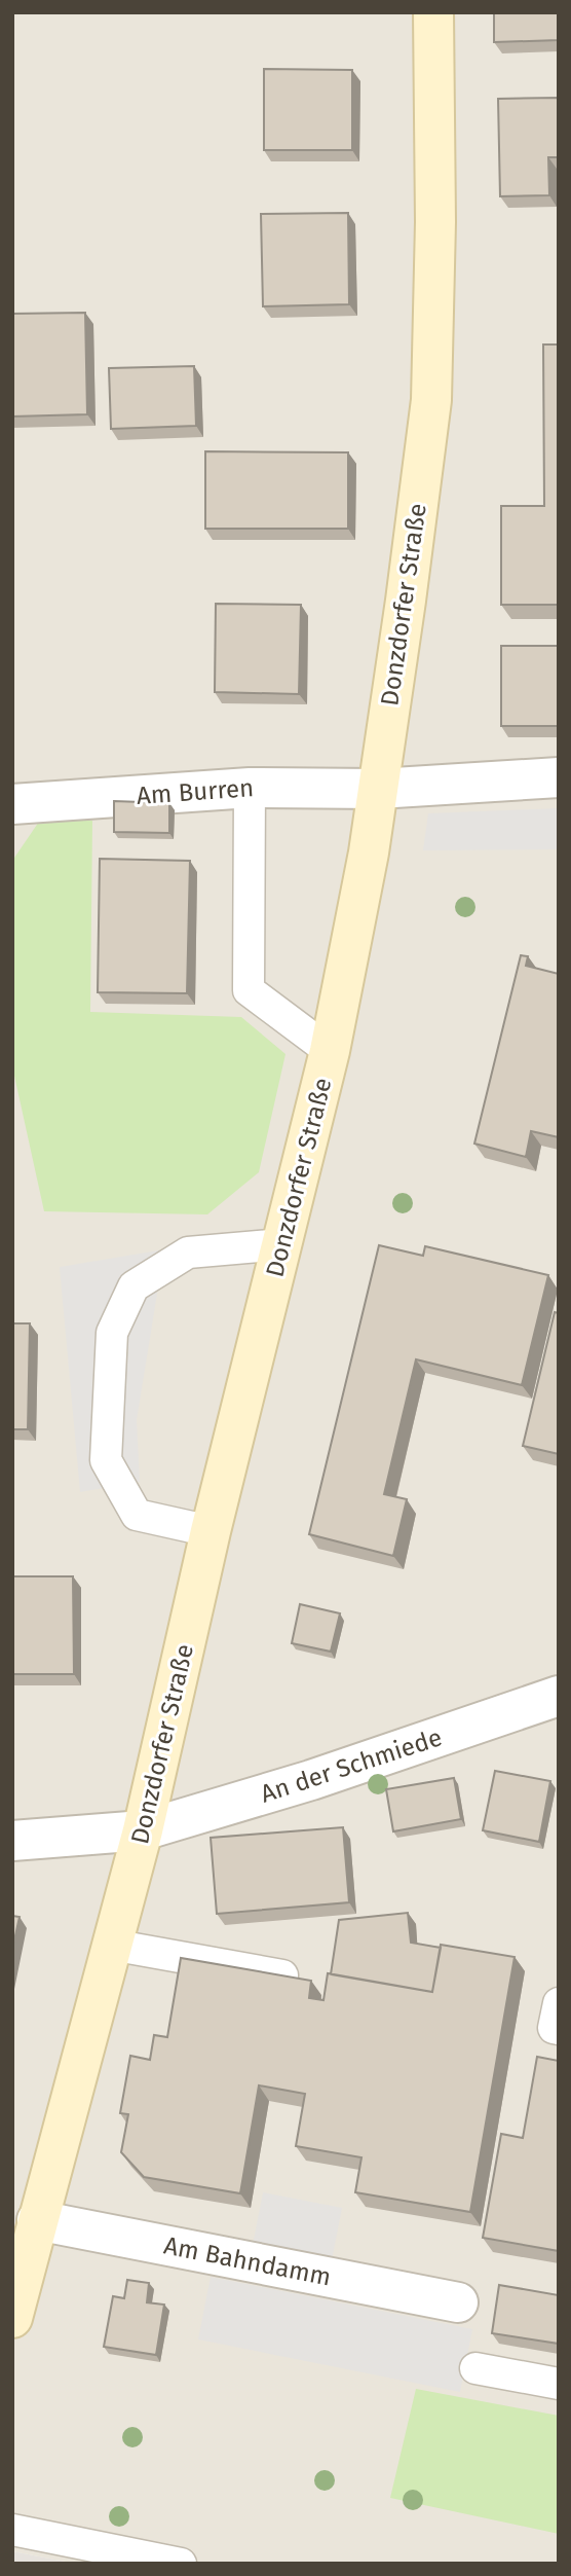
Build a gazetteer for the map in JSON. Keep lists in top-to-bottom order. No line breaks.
{"streets":{"main road":["Donzdorfer Straße"],"street":["Am Burren","An der Schmiede","Am Bahndamm"]},"crossings":[["Donzdorfer Straße","Am Burren"],["Donzdorfer Straße","An der Schmiede"],["Donzdorfer Straße","Am Bahndamm"]]}
